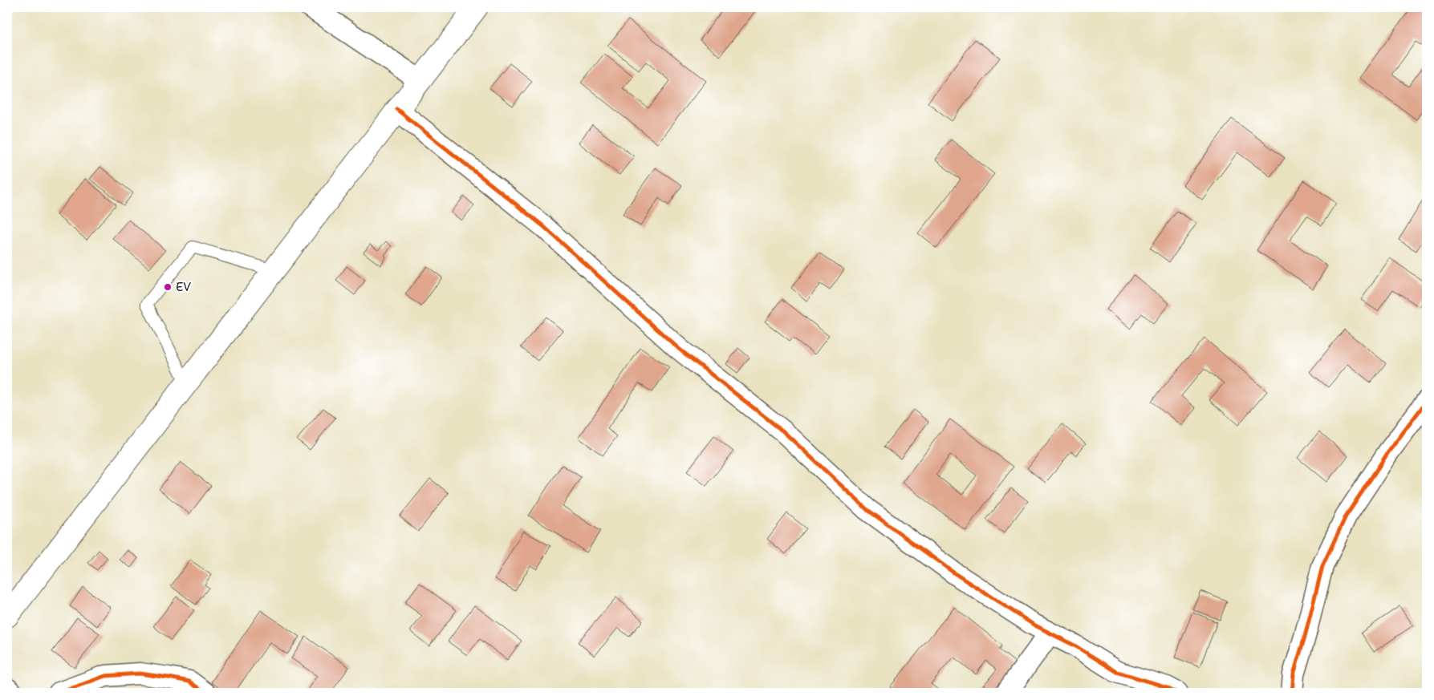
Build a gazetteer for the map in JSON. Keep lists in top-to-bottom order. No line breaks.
{"places":["EV"]}
